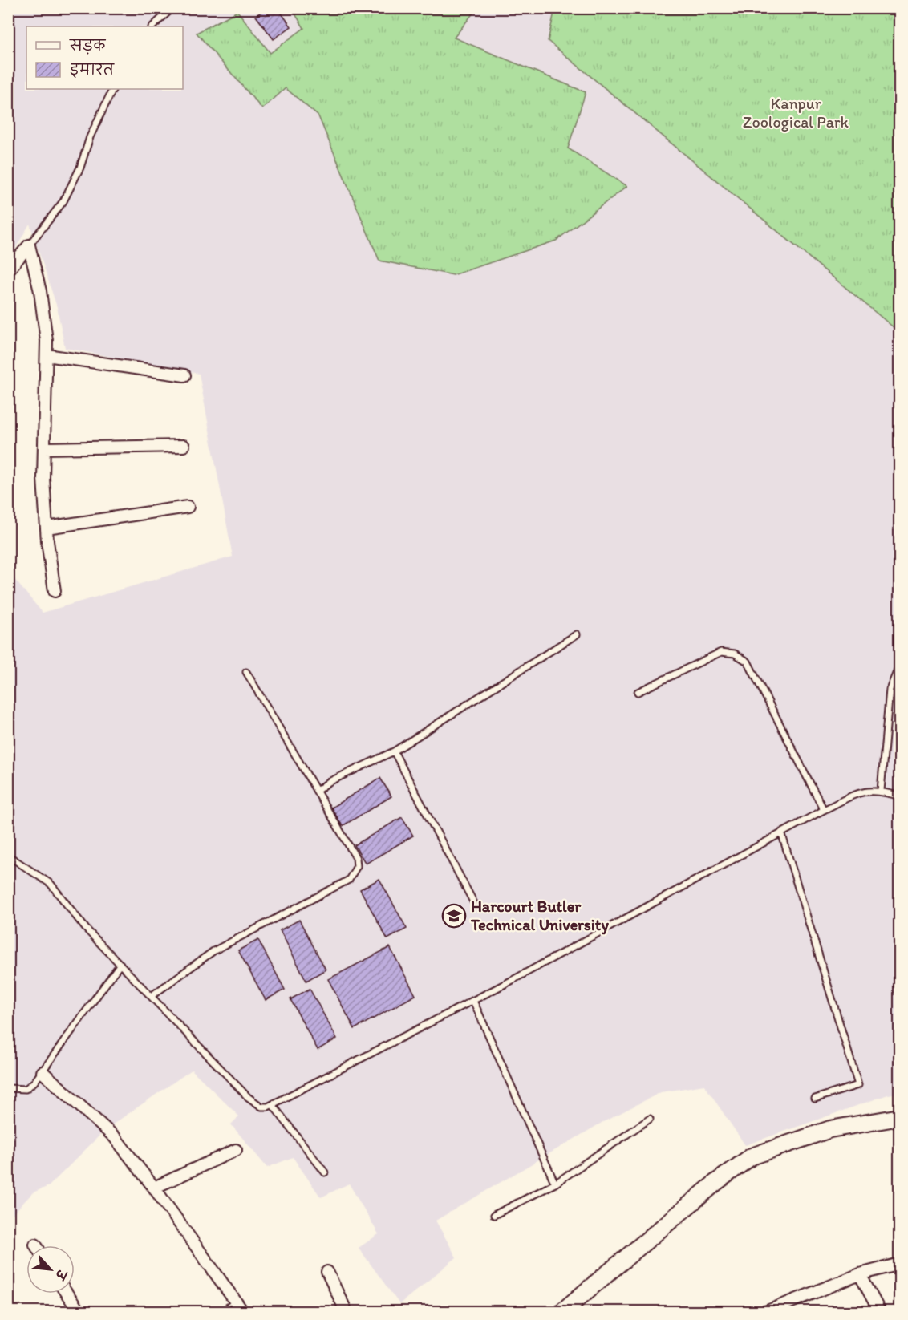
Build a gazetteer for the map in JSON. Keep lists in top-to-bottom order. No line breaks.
{"parks":["Kanpur Zoological Park"],"places":{"school or university":["Harcourt Butler Technical University"]},"legend":["सड़क","इमारत"],"north":"bottom right"}
